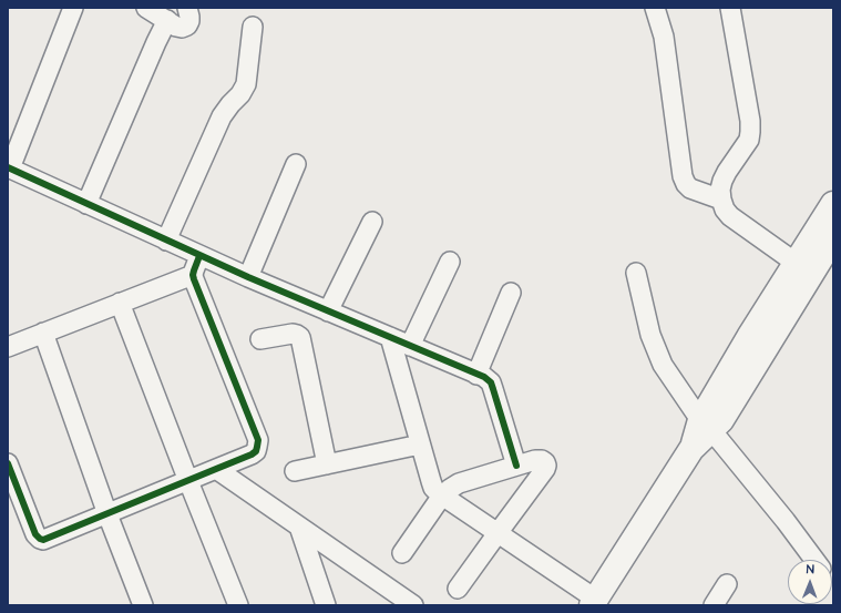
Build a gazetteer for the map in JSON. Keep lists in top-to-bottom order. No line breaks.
{"north":"top"}
